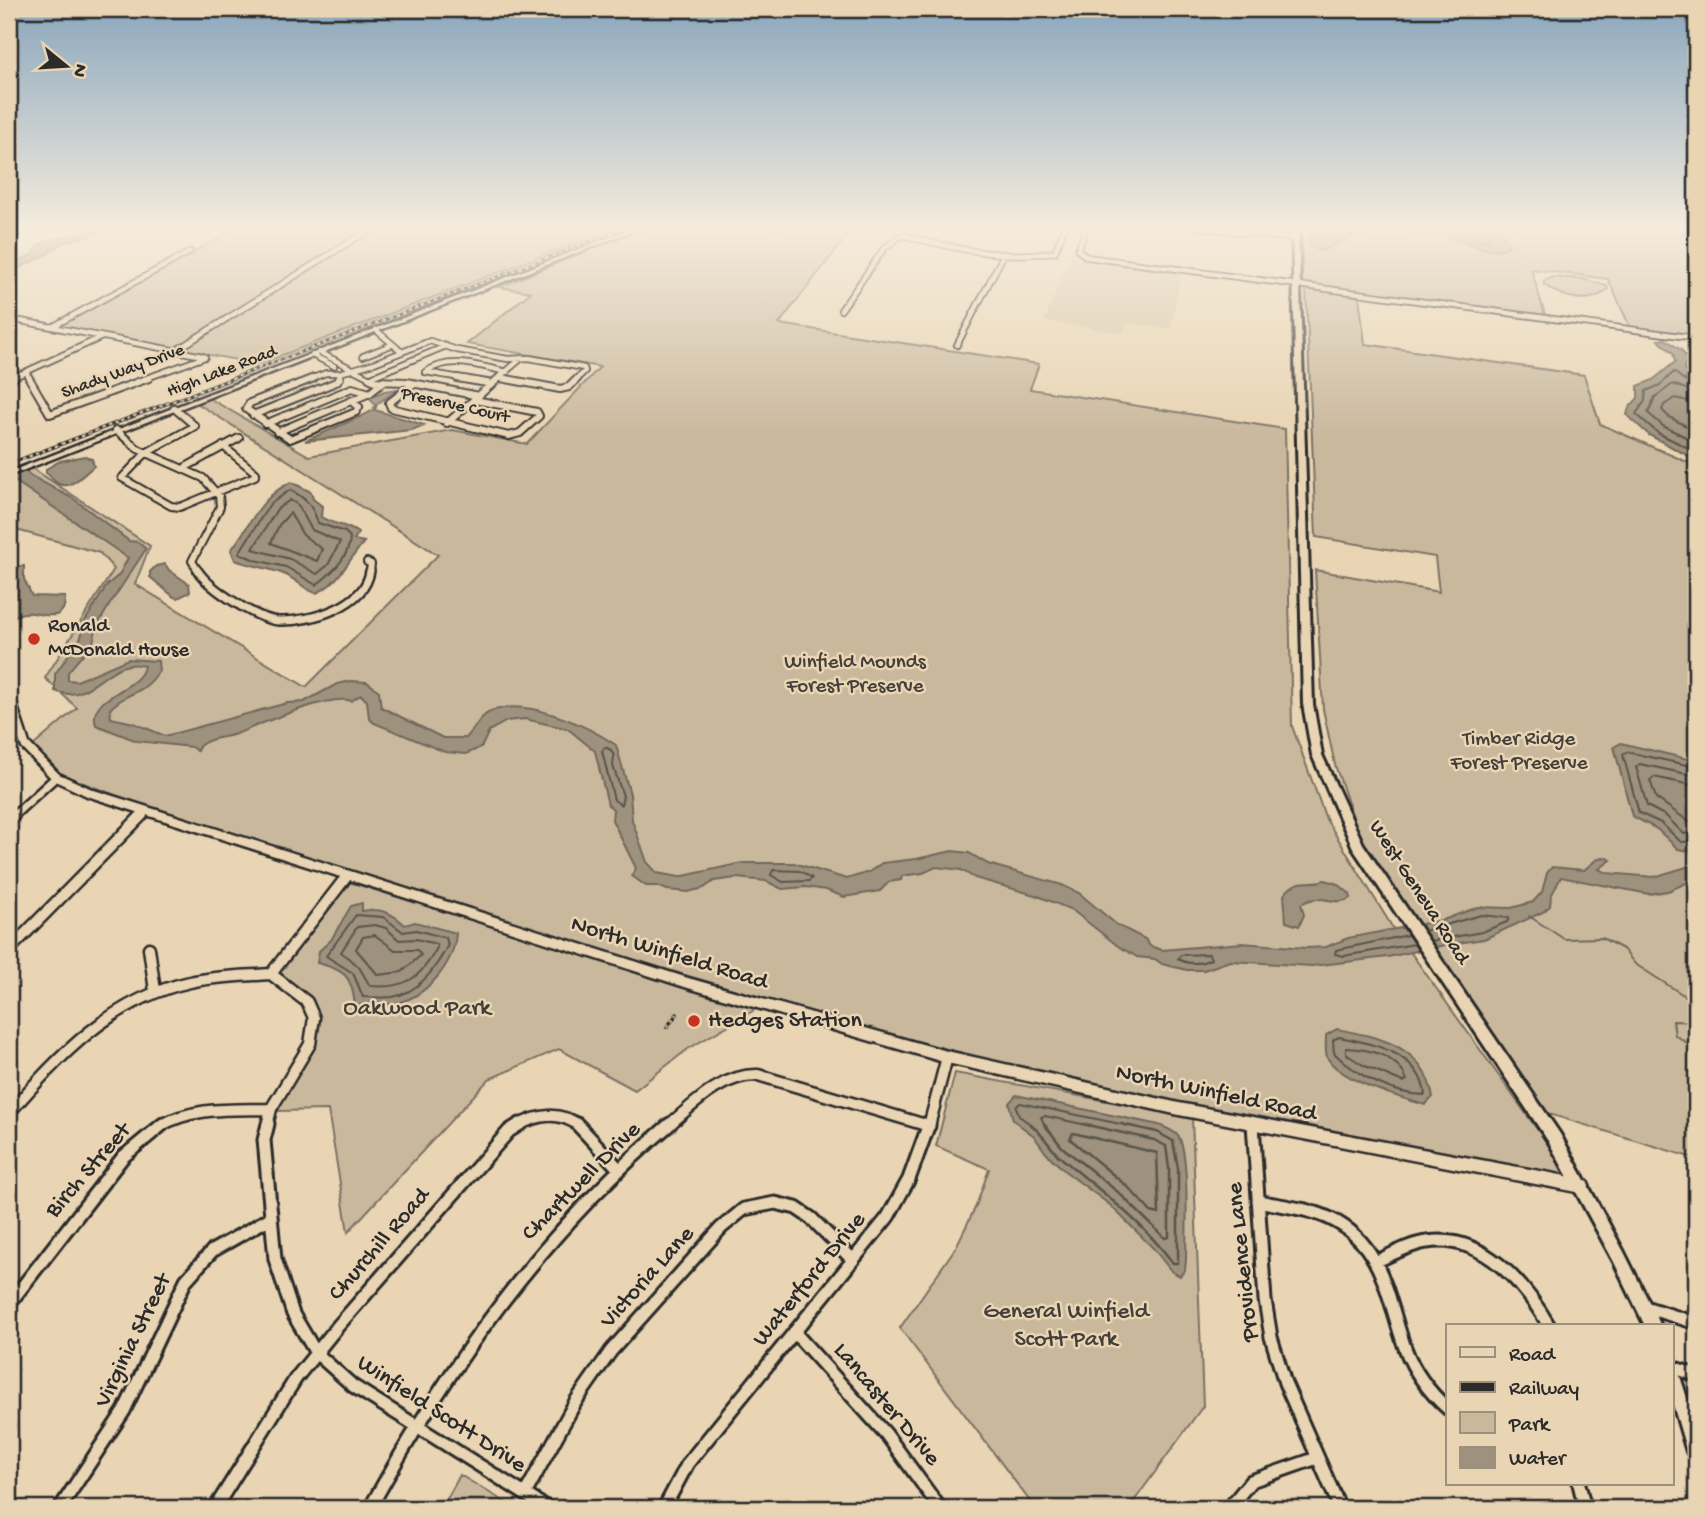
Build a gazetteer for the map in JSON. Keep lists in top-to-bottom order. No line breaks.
{"streets":{"main road":["West Geneva Road"],"street":["Shady Way Drive","High Lake Road","Preserve Court","North Winfield Road","Birch Street","Chartwell Drive","Churchill Road","Providence Lane","Victoria Lane","Waterford Drive","Virginia Street","Lancaster Drive","Winfield Scott Drive"]},"crossings":[["West Geneva Road","North Winfield Road"],["North Winfield Road","Providence Lane"],["North Winfield Road","Waterford Drive"],["Birch Street","Winfield Scott Drive"],["Chartwell Drive","Churchill Road"],["Chartwell Drive","Waterford Drive"],["Chartwell Drive","Winfield Scott Drive"],["Churchill Road","Winfield Scott Drive"],["Victoria Lane","Waterford Drive"],["Victoria Lane","Winfield Scott Drive"],["Waterford Drive","Lancaster Drive"],["Virginia Street","Winfield Scott Drive"]],"parks":["Winfield Mounds Forest Preserve","Timber Ridge Forest Preserve","Oakwood Park","General Winfield Scott Park"],"places":["Ronald McDonald House","Hedges Station"],"legend":["Road","Railway","Park","Water"],"north":"right"}
